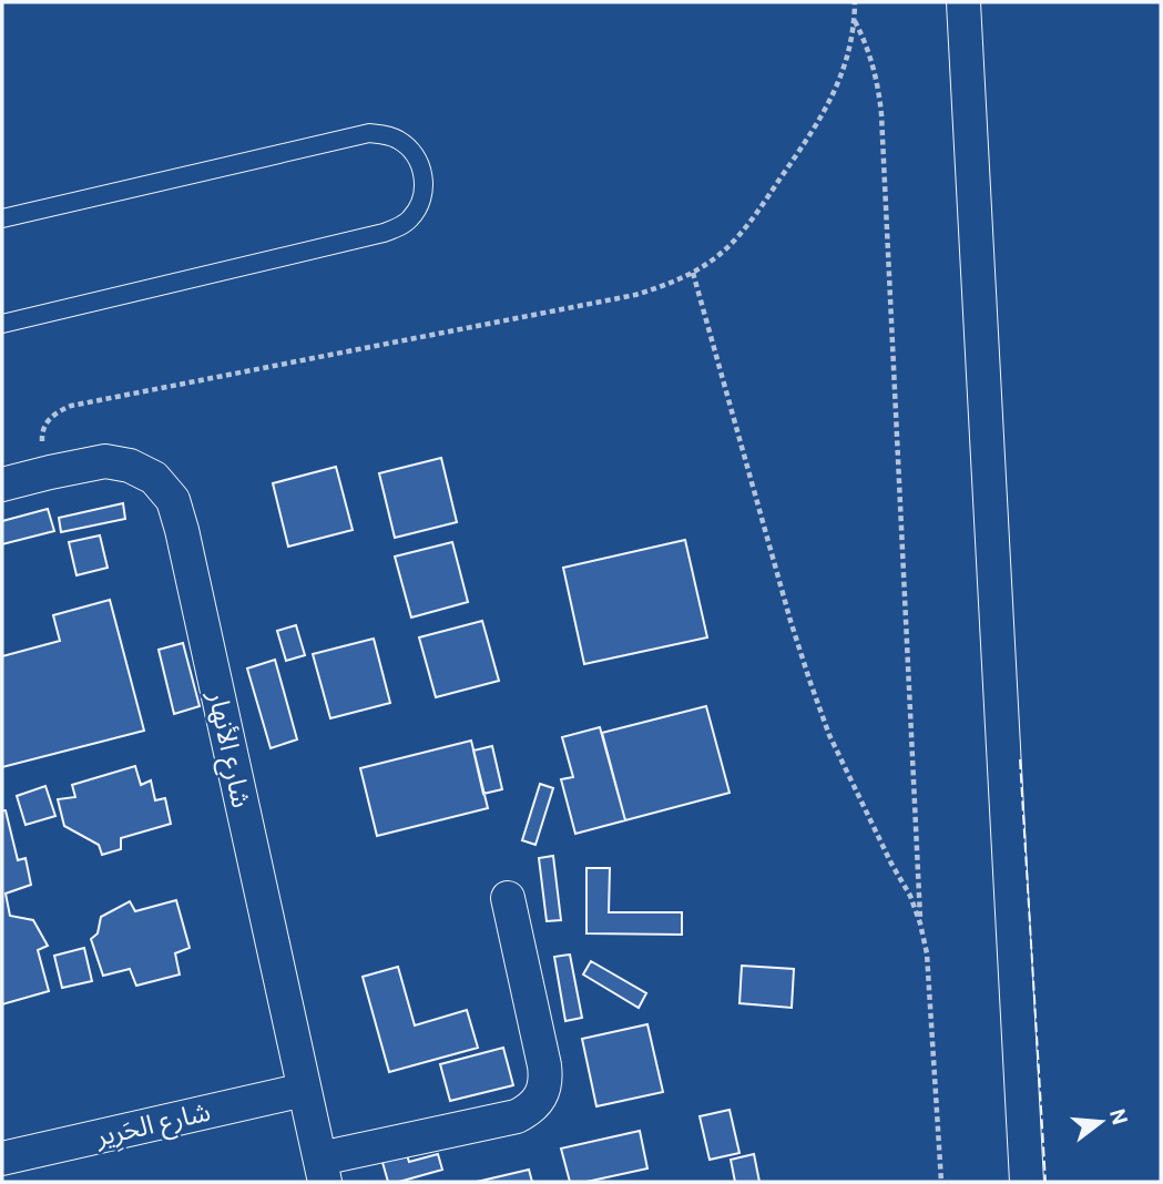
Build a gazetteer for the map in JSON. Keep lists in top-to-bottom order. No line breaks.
{"streets":{"street":["شارع الأنهار","شارع الحَرِير"]},"crossings":[["شارع الأنهار","شارع الحَرِير"]],"north":"right"}
